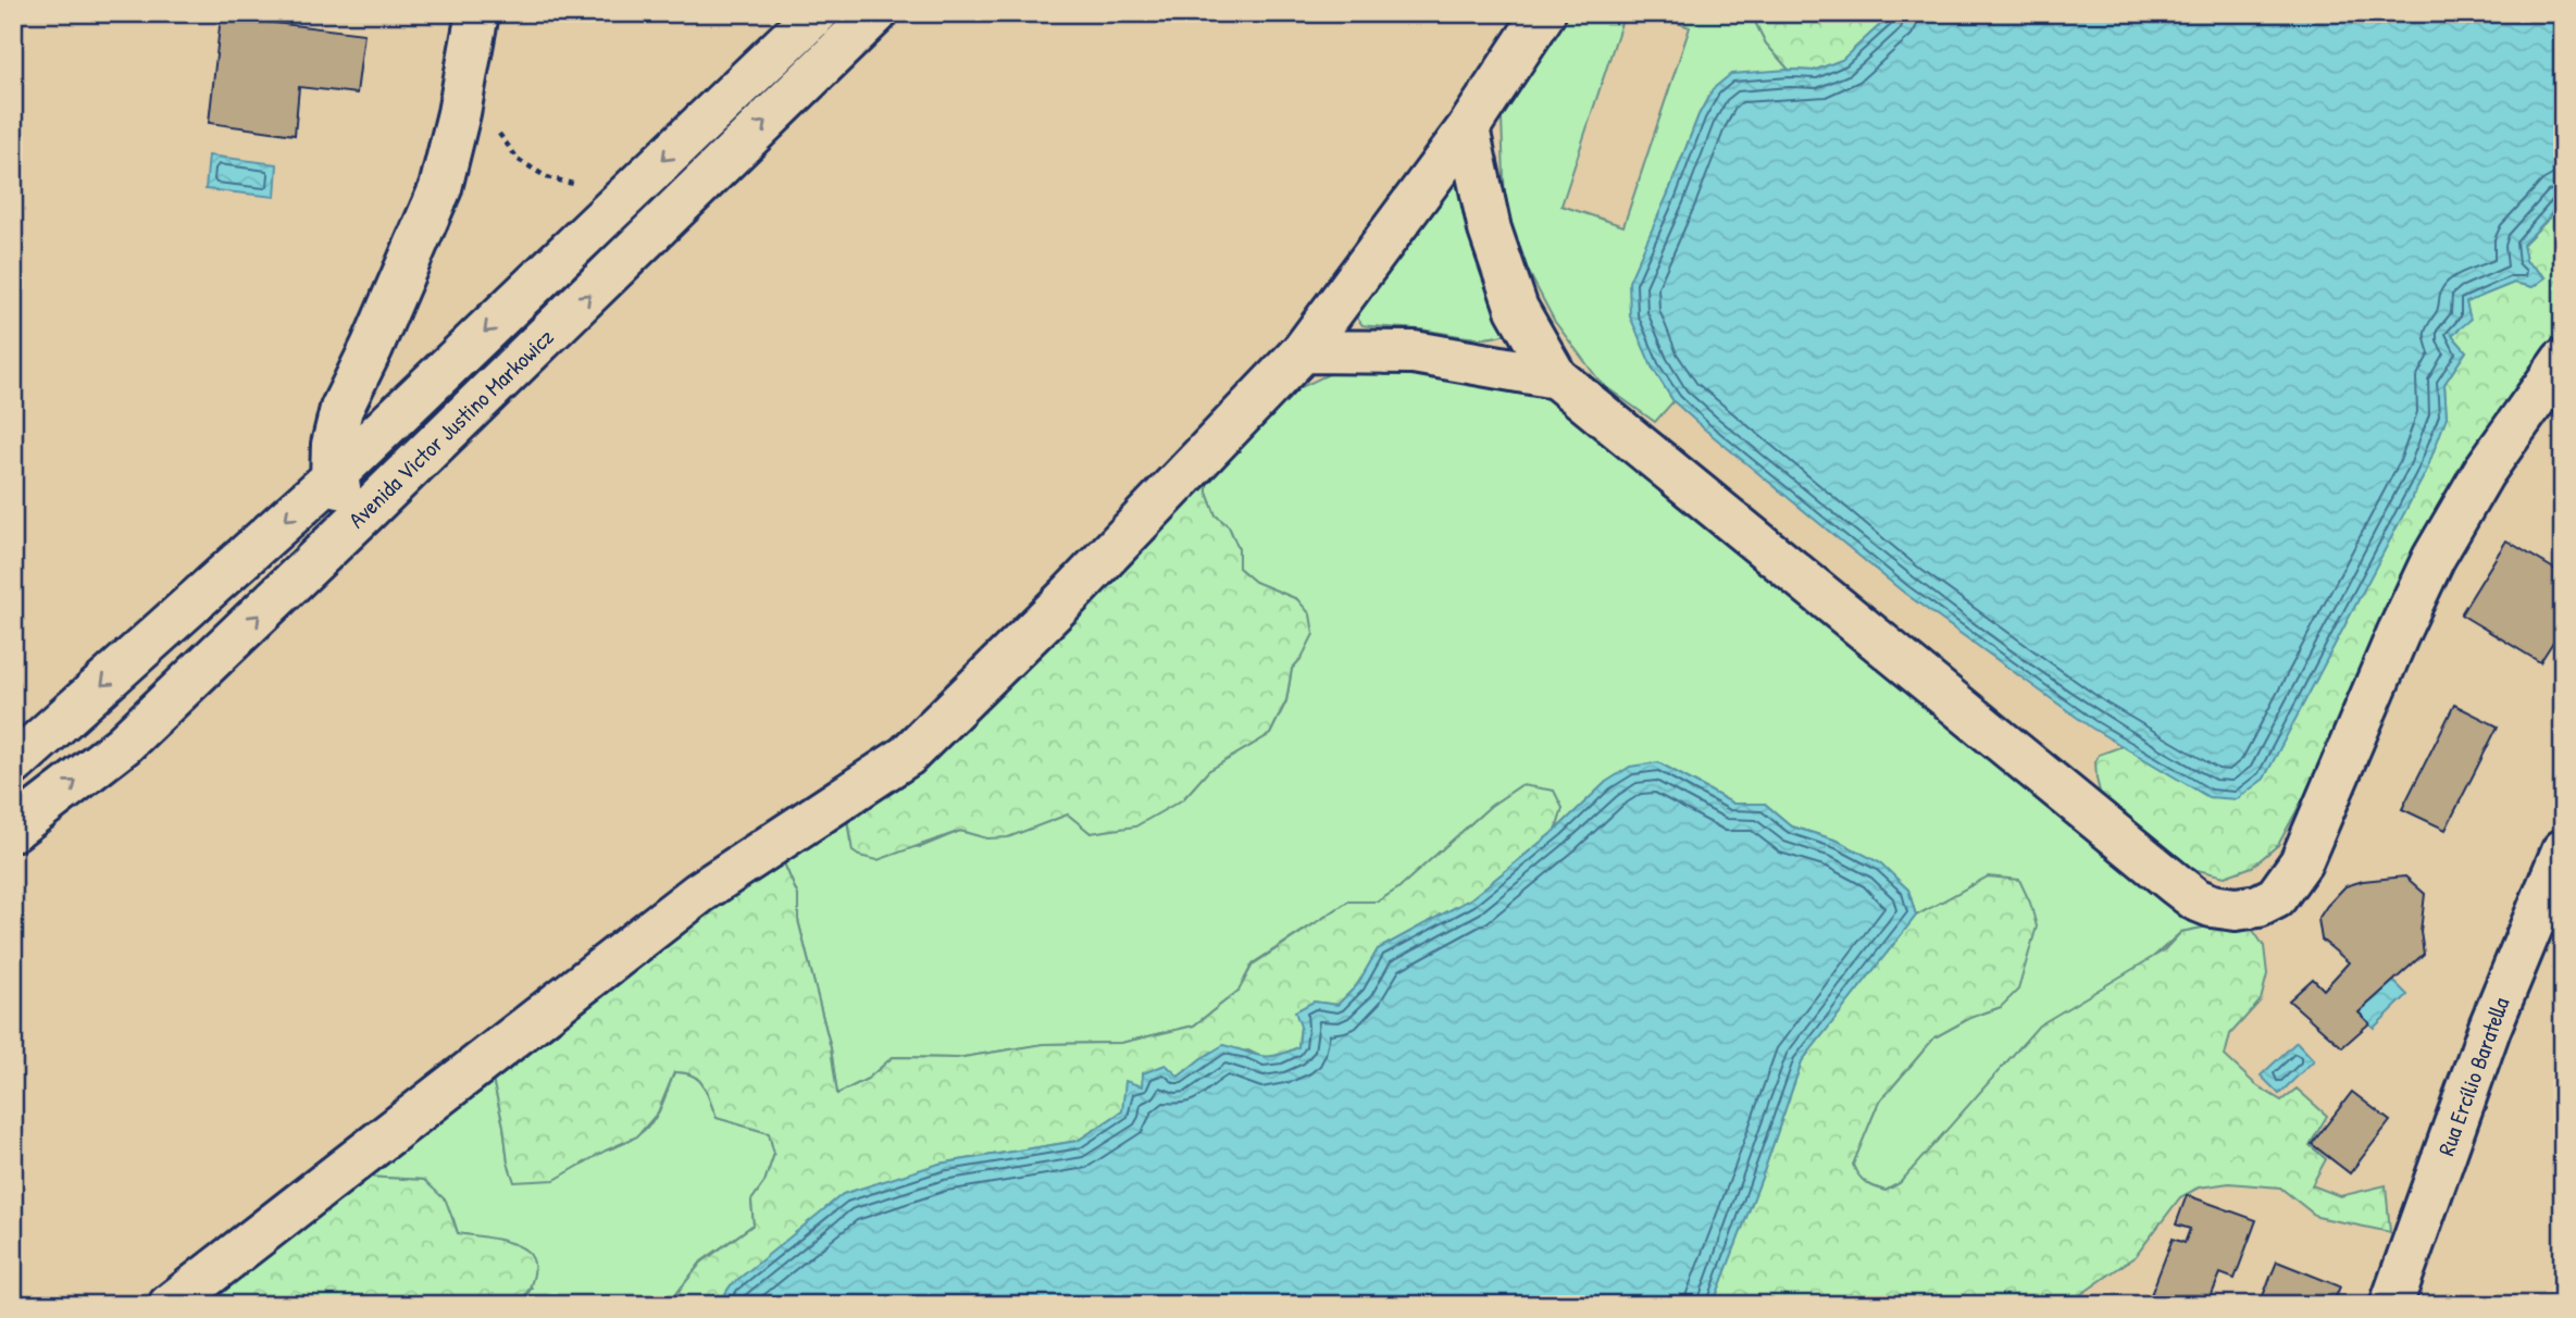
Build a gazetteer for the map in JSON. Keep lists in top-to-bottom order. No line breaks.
{"streets":{"street":["Avenida Victor Justino Markowicz","Rua Ercílio Baratella"]}}
